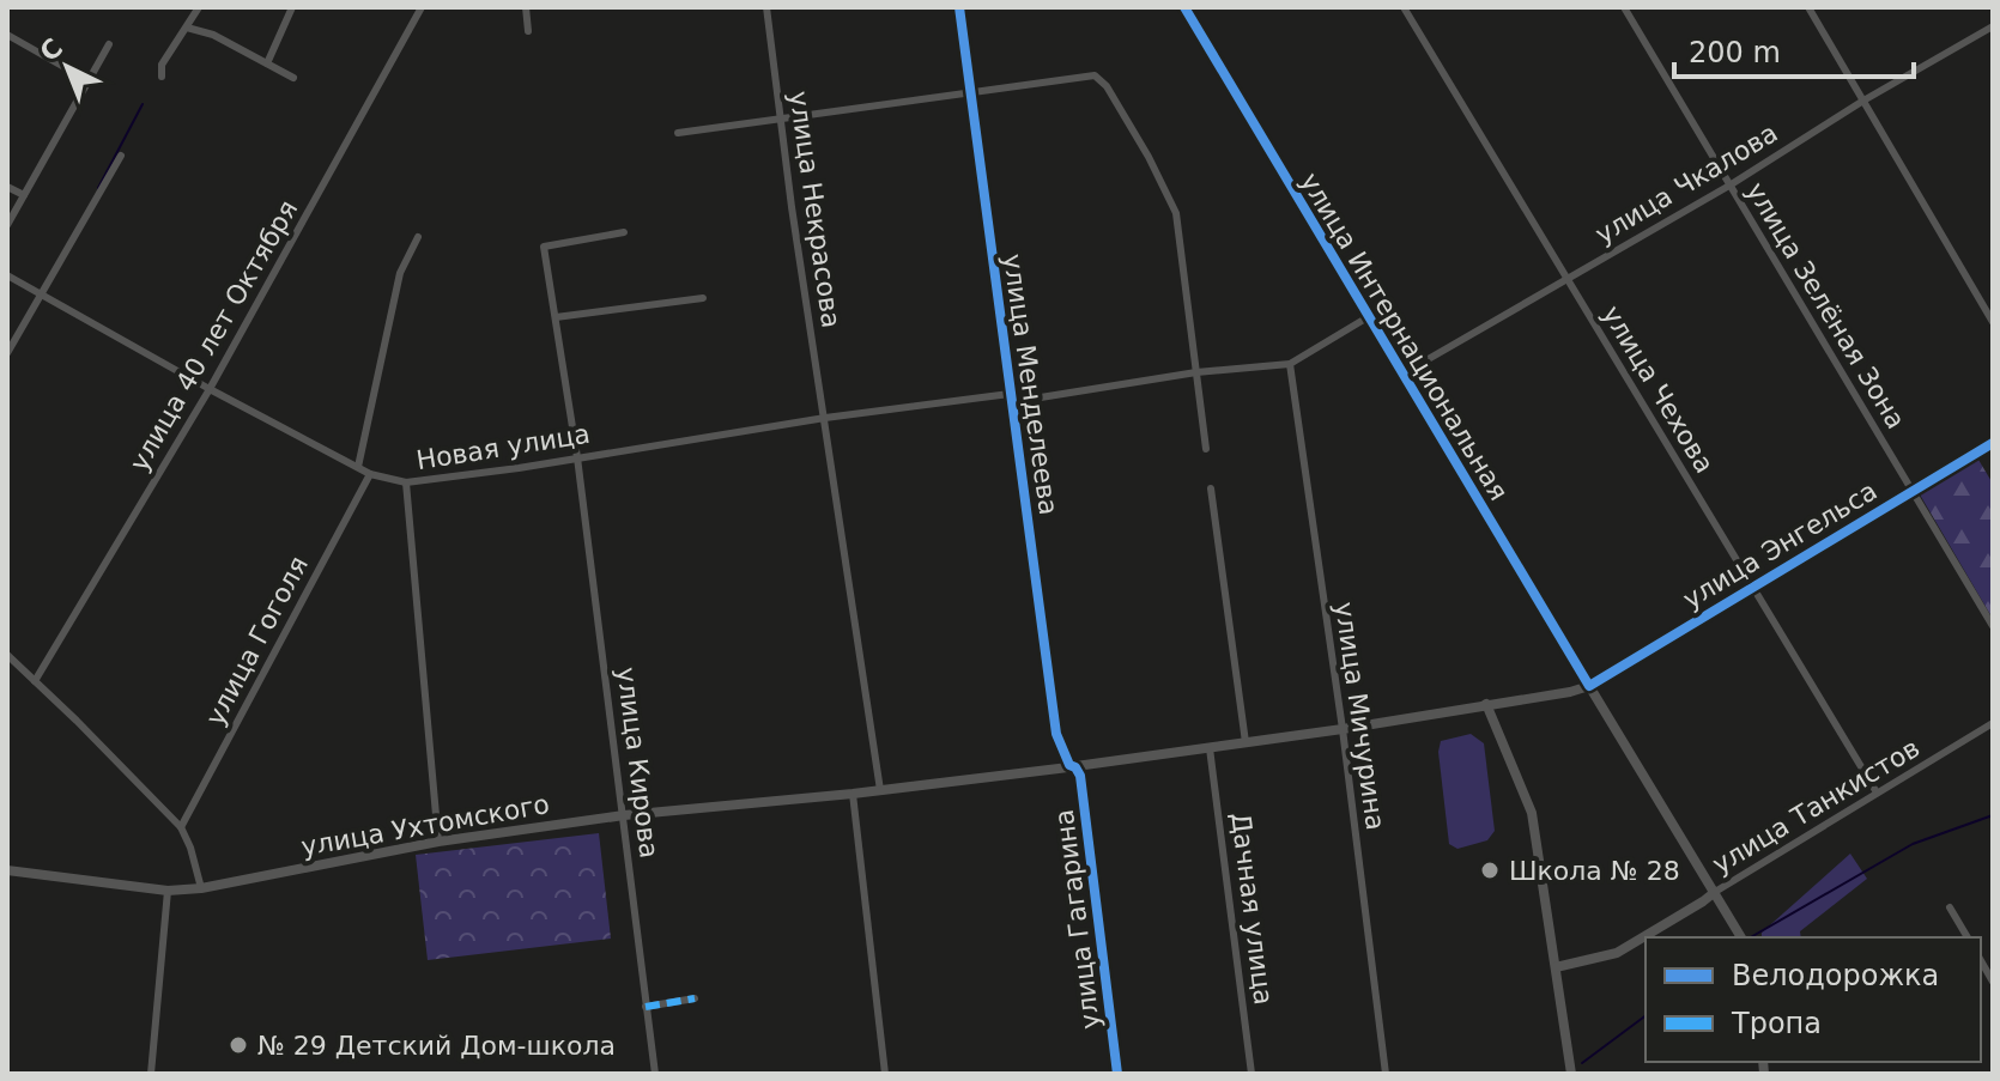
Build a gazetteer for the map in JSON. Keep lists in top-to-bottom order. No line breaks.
{"streets":{"main road":["улица Интернациональная","улица Энгельса","улица Танкистов","улица Ухтомского"],"street":["улица Чкалова","улица Некрасова","улица Зелёная Зона","улица 40 лет Октября","улица Менделеева","улица Чехова","Новая улица","улица Гоголя","улица Мичурина","улица Кирова","Дачная улица","улица Гагарина"]},"crossings":[["улица Чкалова","улица Зелёная Зона"],["улица Чкалова","улица Интернациональная"],["улица Чкалова","улица Чехова"],["улица Некрасова","Новая улица"],["улица Некрасова","улица Энгельса"],["улица Зелёная Зона","улица Энгельса"],["улица 40 лет Октября","Новая улица"],["улица Интернациональная","улица Энгельса"],["улица Интернациональная","улица Танкистов"],["улица Менделеева","Новая улица"],["улица Менделеева","улица Энгельса"],["улица Менделеева","улица Гагарина"],["улица Чехова","улица Энгельса"],["улица Чехова","улица Танкистов"],["Новая улица","улица Гоголя"],["Новая улица","улица Мичурина"],["Новая улица","улица Кирова"],["улица Энгельса","улица Мичурина"],["улица Энгельса","улица Ухтомского"],["улица Энгельса","Дачная улица"],["улица Энгельса","улица Гагарина"],["улица Кирова","улица Ухтомского"]],"places":["Школа № 28","№ 29 Детский Дом-школа"],"legend":["Велодорожка","Тропа"],"scale_bar":"200 m","north":"top left"}
